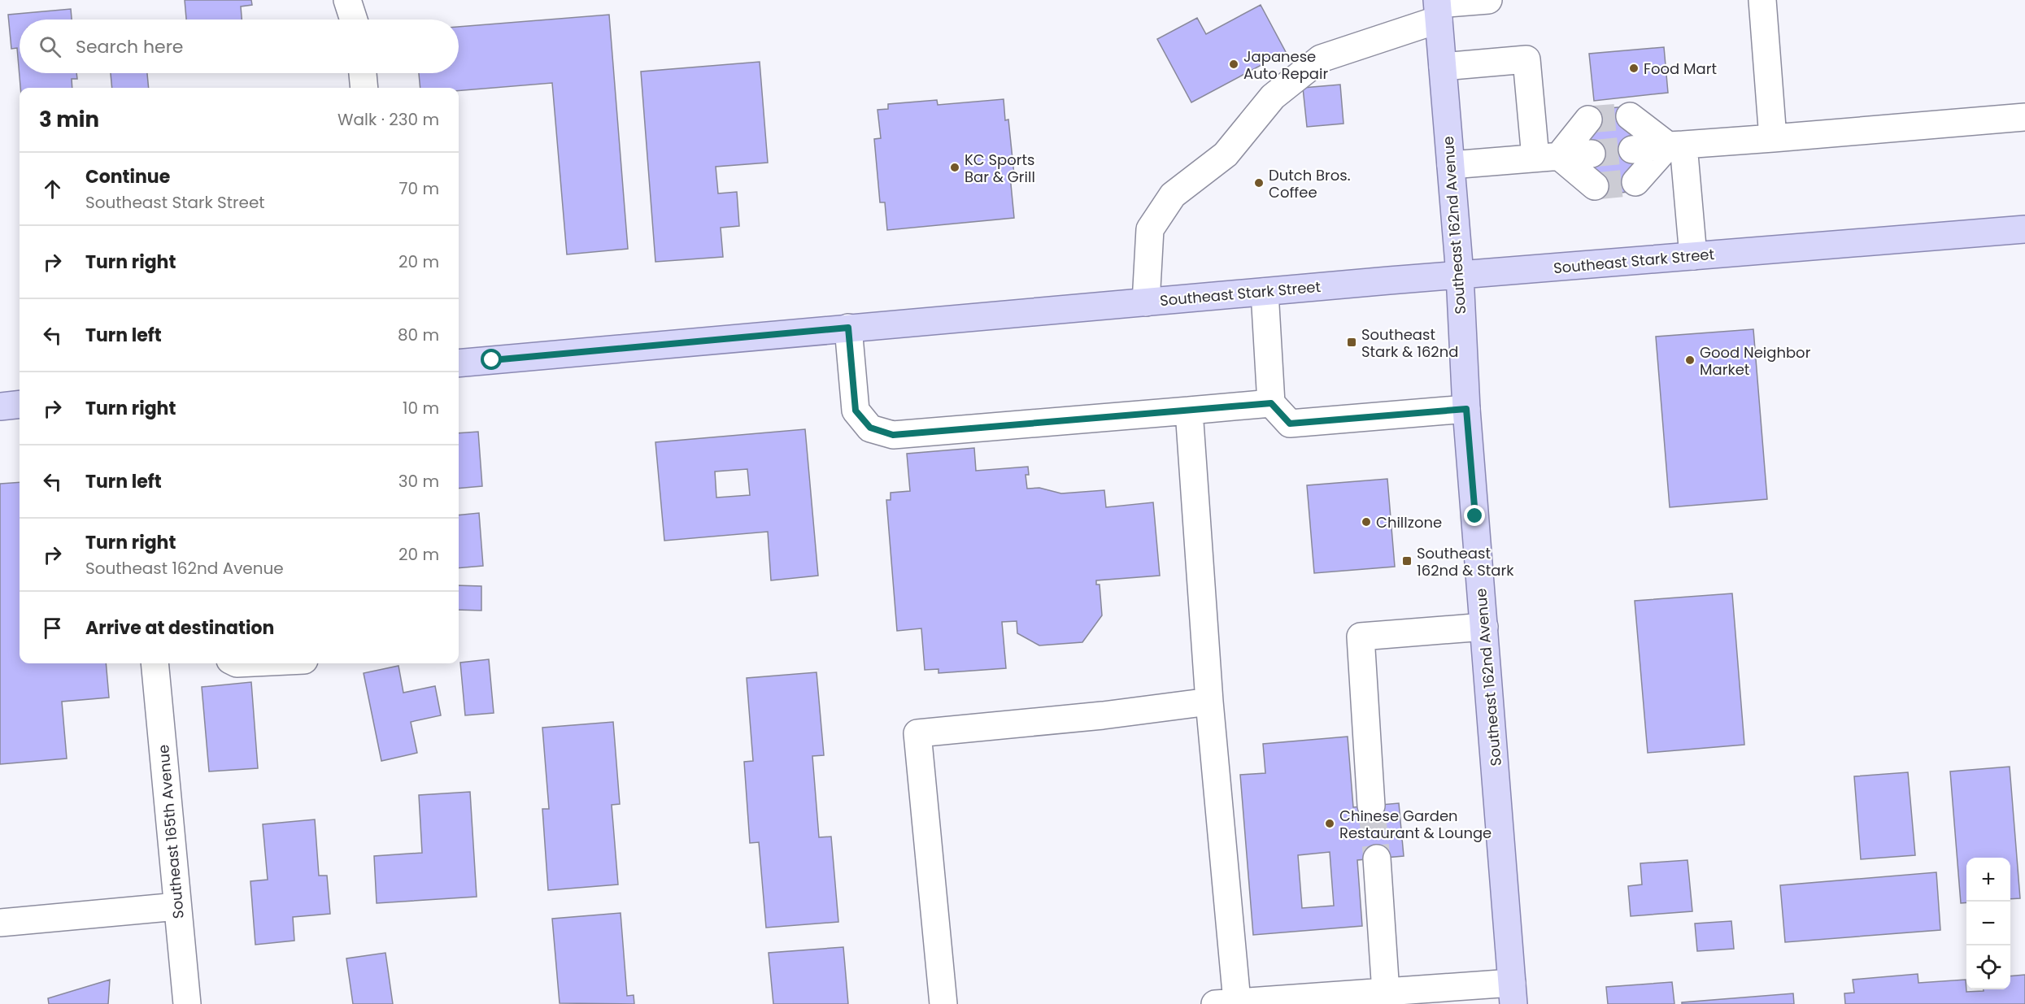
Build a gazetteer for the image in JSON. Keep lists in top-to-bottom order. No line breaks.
{"streets":{"main road":["Southeast 162nd Avenue","Southeast Stark Street"],"street":["Southeast 165th Avenue"]},"crossings":[["Southeast 162nd Avenue","Southeast Stark Street"]],"places":{"other":["Japanese Auto Repair","Food Mart","KC Sports Bar & Grill","Dutch Bros. Coffee","Good Neighbor Market","Chillzone","Chinese Garden Restaurant & Lounge"],"transit":["Southeast Stark & 162nd","Southeast 162nd & Stark"]},"page":{"search":"Search here","heading":["3 min","Walk · 230 m"],"list":[["Continue","Southeast Stark Street","70 m"],["Turn right","20 m"],["Turn left","80 m"],["Turn right","10 m"],["Turn left","30 m"],["Turn right","Southeast 162nd Avenue","20 m"],"Arrive at destination"],"map_buttons":["+","−"]}}
